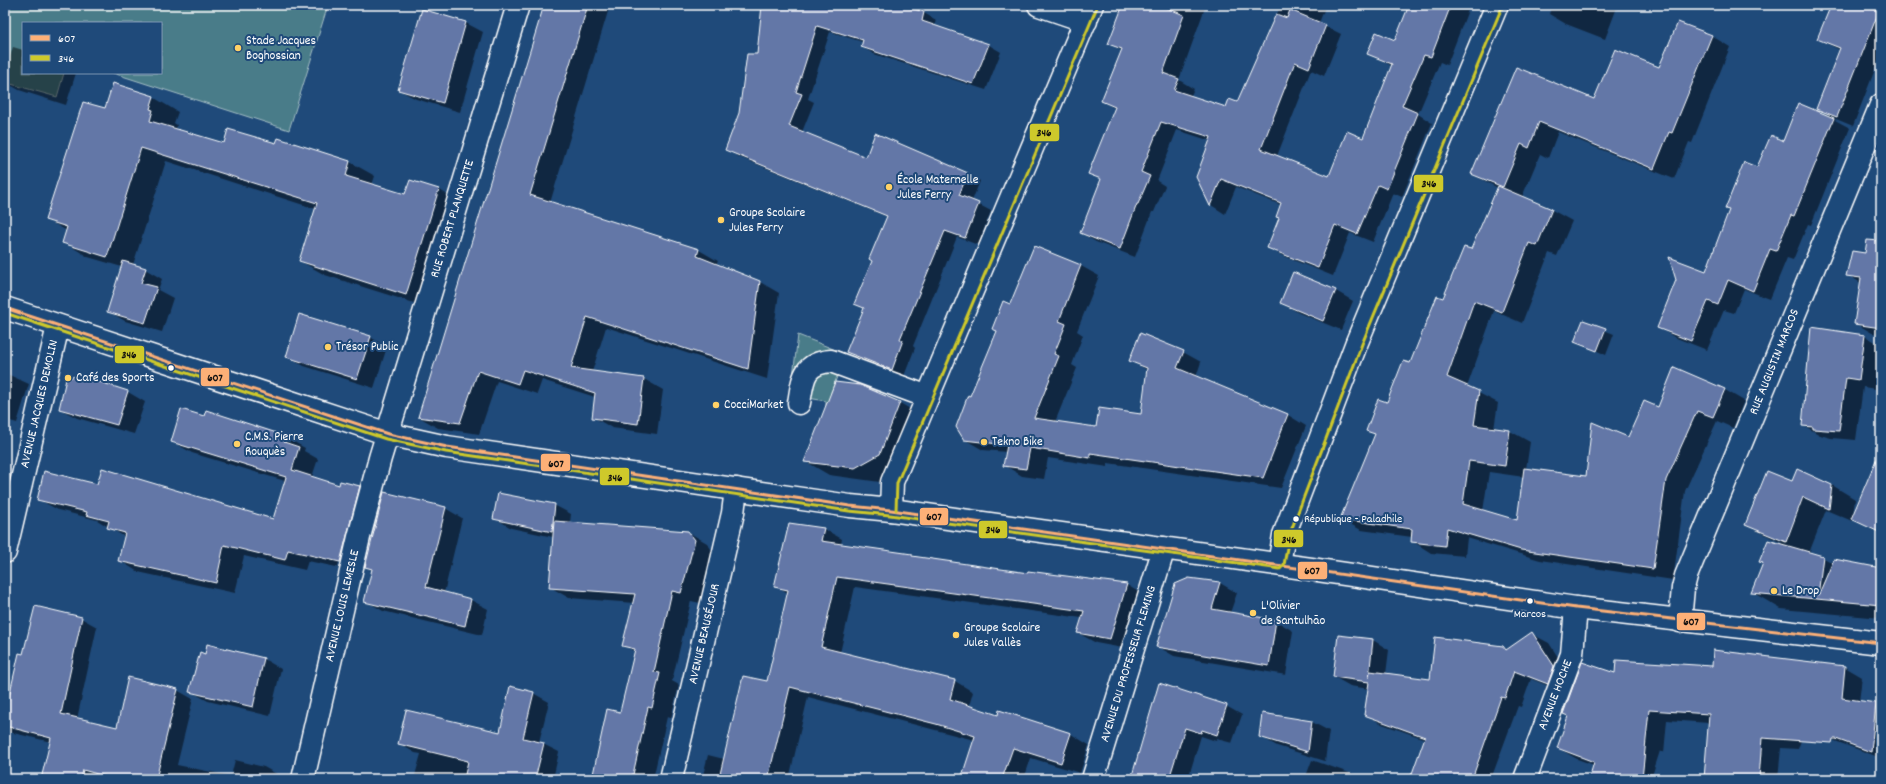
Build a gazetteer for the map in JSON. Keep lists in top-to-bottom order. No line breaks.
{"streets":{"street":["RUE ROBERT PLANQUETTE","RUE AUGUSTIN MARCOS","AVENUE JACQUES DEMOLIN","AVENUE LOUIS LEMESLE","AVENUE BEAUSÉJOUR","AVENUE DU PROFESSEUR FLEMING","AVENUE HOCHE"]},"crossings":[["RUE ROBERT PLANQUETTE","AVENUE LOUIS LEMESLE"]],"places":["Stade Jacques Boghossian","École Maternelle Jules Ferry","Groupe Scolaire Jules Ferry","Trésor Public","Café des Sports","CocciMarket","Tekno Bike","C.M.S. Pierre Rouquès","République - Paladhile","Le Drop","Marcos","L'Olivier de Santulhão","Groupe Scolaire Jules Vallès"],"lines":["transit line 346","transit line 607"],"legend":["607","346"]}
